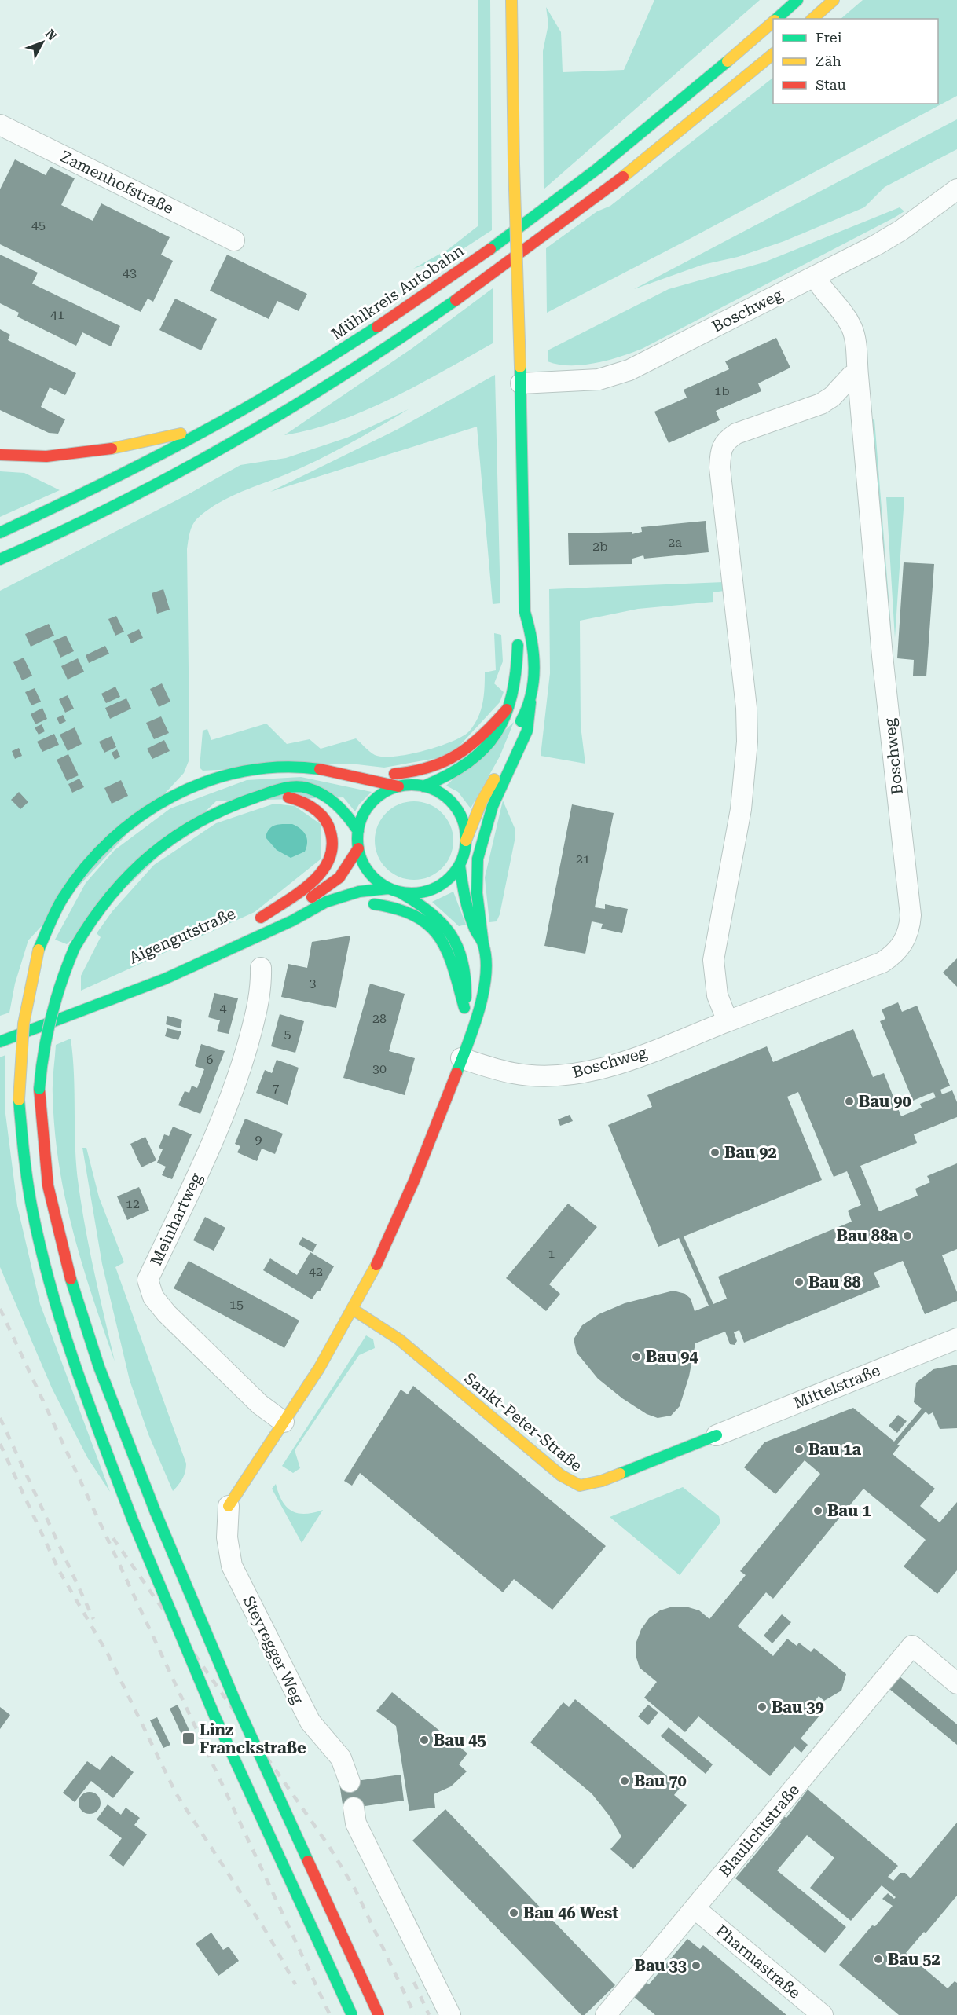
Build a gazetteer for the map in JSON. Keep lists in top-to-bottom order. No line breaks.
{"streets":{"main road":["Mühlkreis Autobahn","Aigengutstraße","Sankt-Peter-Straße"],"street":["Zamenhofstraße","Boschweg","Meinhartweg","Mittelstraße","Steyregger Weg","Blaulichtstraße","Pharmastraße"]},"crossings":[["Mittelstraße","Sankt-Peter-Straße"],["Blaulichtstraße","Pharmastraße"]],"places":{"other":["Bau 90","Bau 92","Bau 88a","Bau 88","Bau 94","Bau 1a","Bau 1","Bau 39","Bau 45","Bau 70","Bau 46 West","Bau 52","Bau 33"],"transit":["Linz Franckstraße"]},"house_numbers":["45","43","41","1b","2a","2b","21","3","4","28","5","6","30","7","9","12","1","42","15"],"legend":["Frei","Zäh","Stau"],"north":"top right"}
